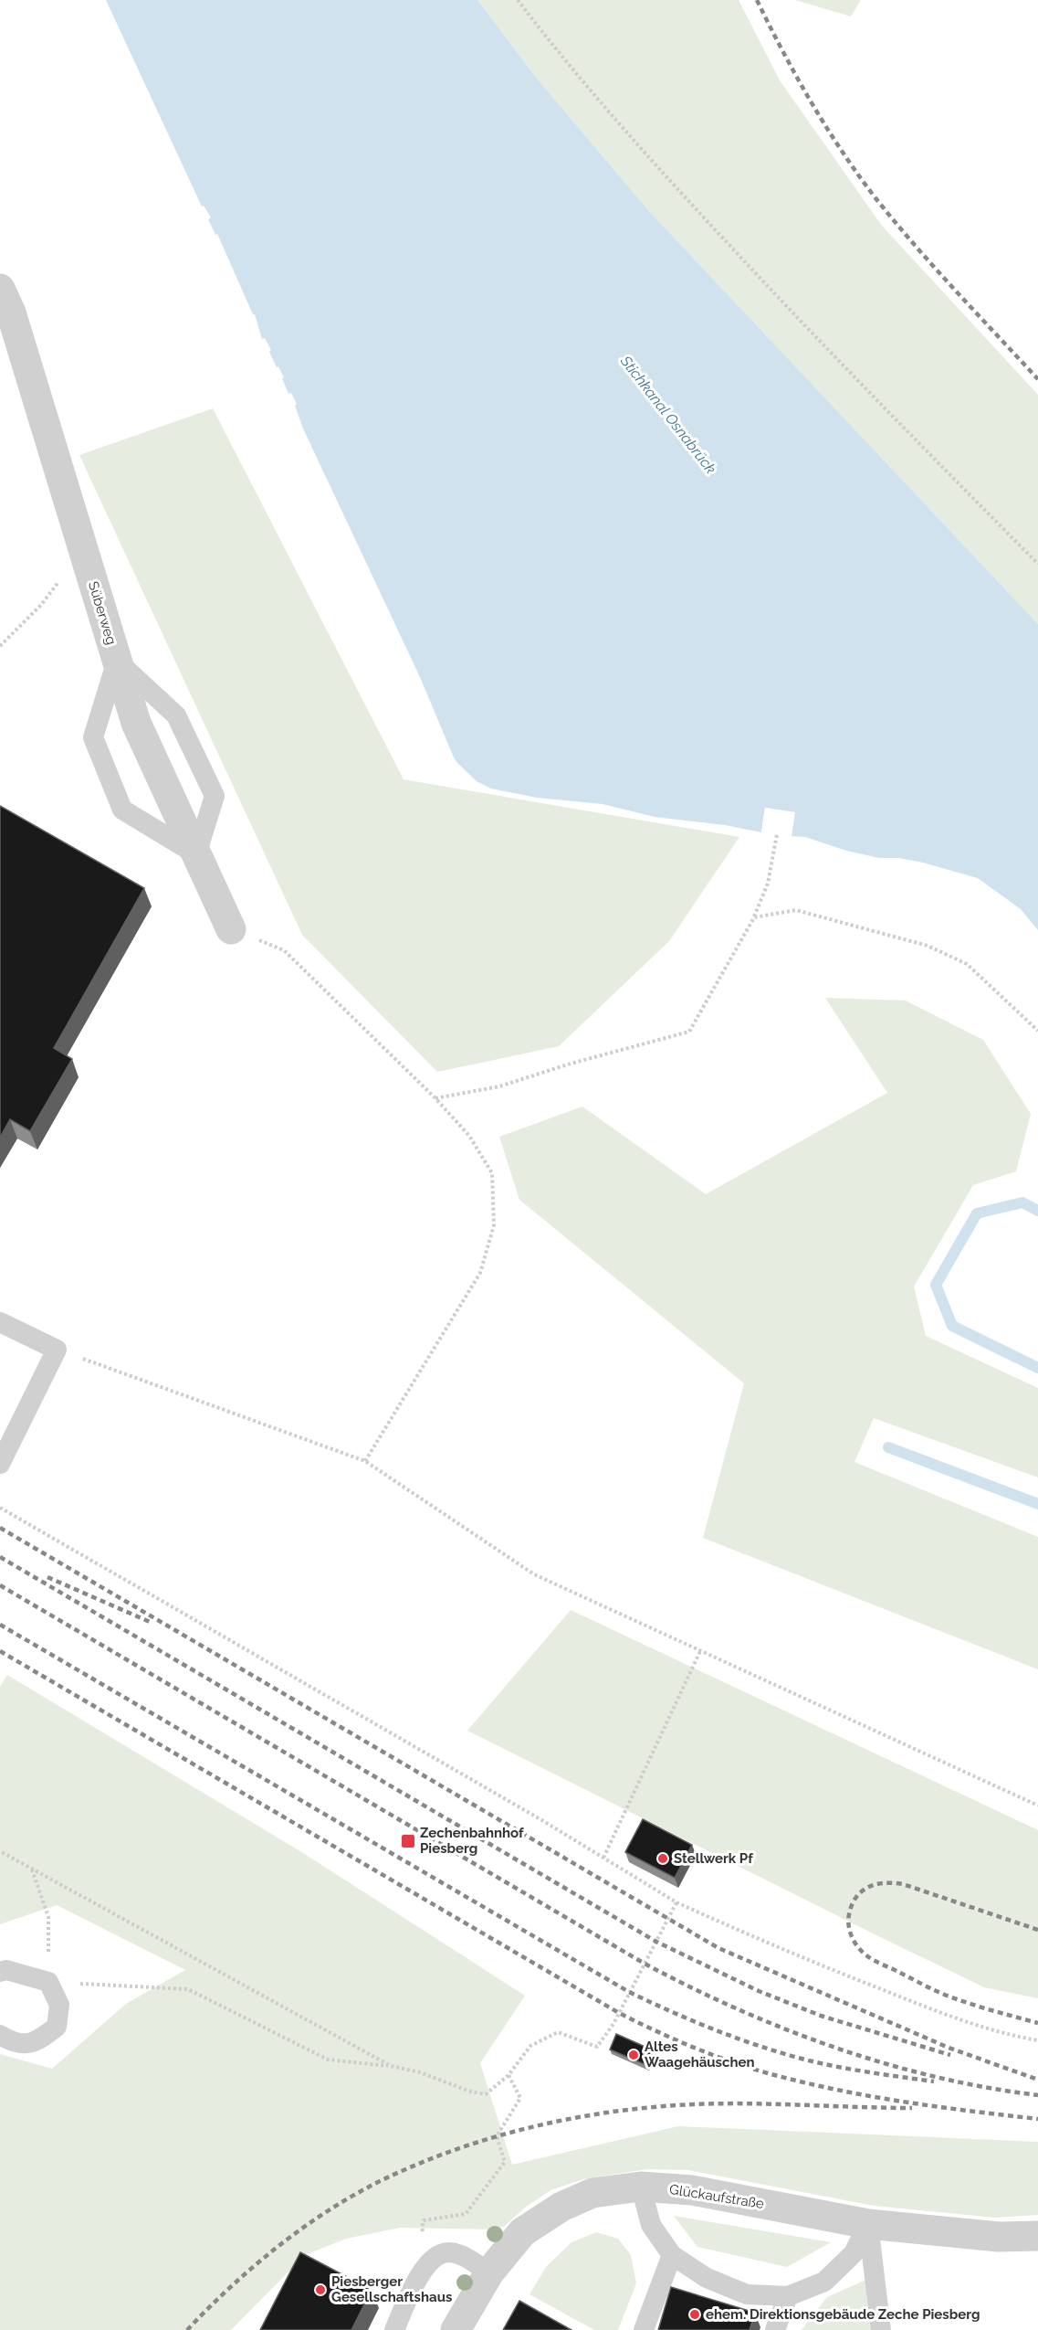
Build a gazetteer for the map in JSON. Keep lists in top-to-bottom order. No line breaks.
{"streets":{"street":["Süberweg","Glückaufstraße"]},"water":["Stichkanal Osnabrück"],"places":{"transit":["Zechenbahnhof Piesberg"],"other":["Stellwerk Pf","Altes Waagehäuschen","Piesberger Gesellschaftshaus","ehem. Direktionsgebäude Zeche Piesberg"]}}
